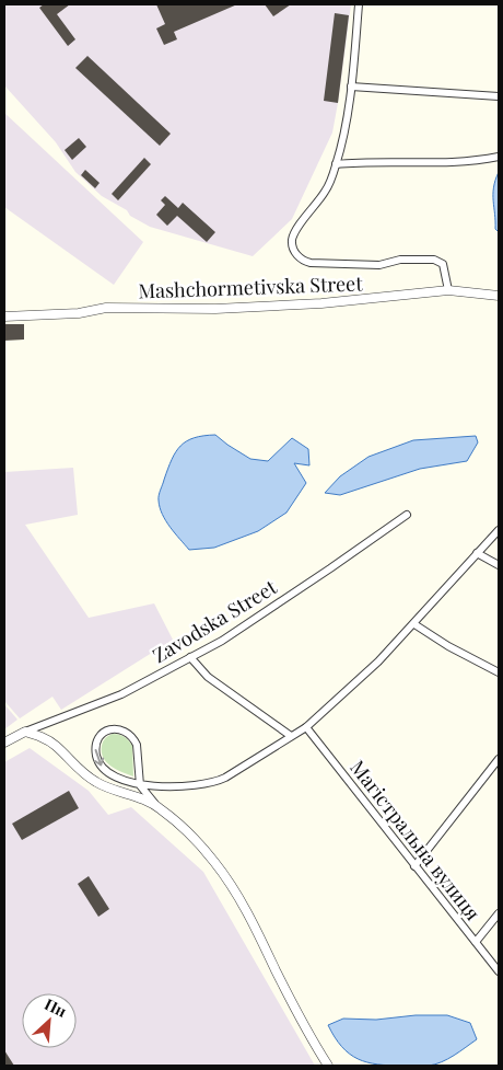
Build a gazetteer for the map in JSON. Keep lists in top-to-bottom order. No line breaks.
{"streets":{"street":["Mashchormetivska Street","Zavodska Street","Магістральна вулиця"]},"north":"top right"}
